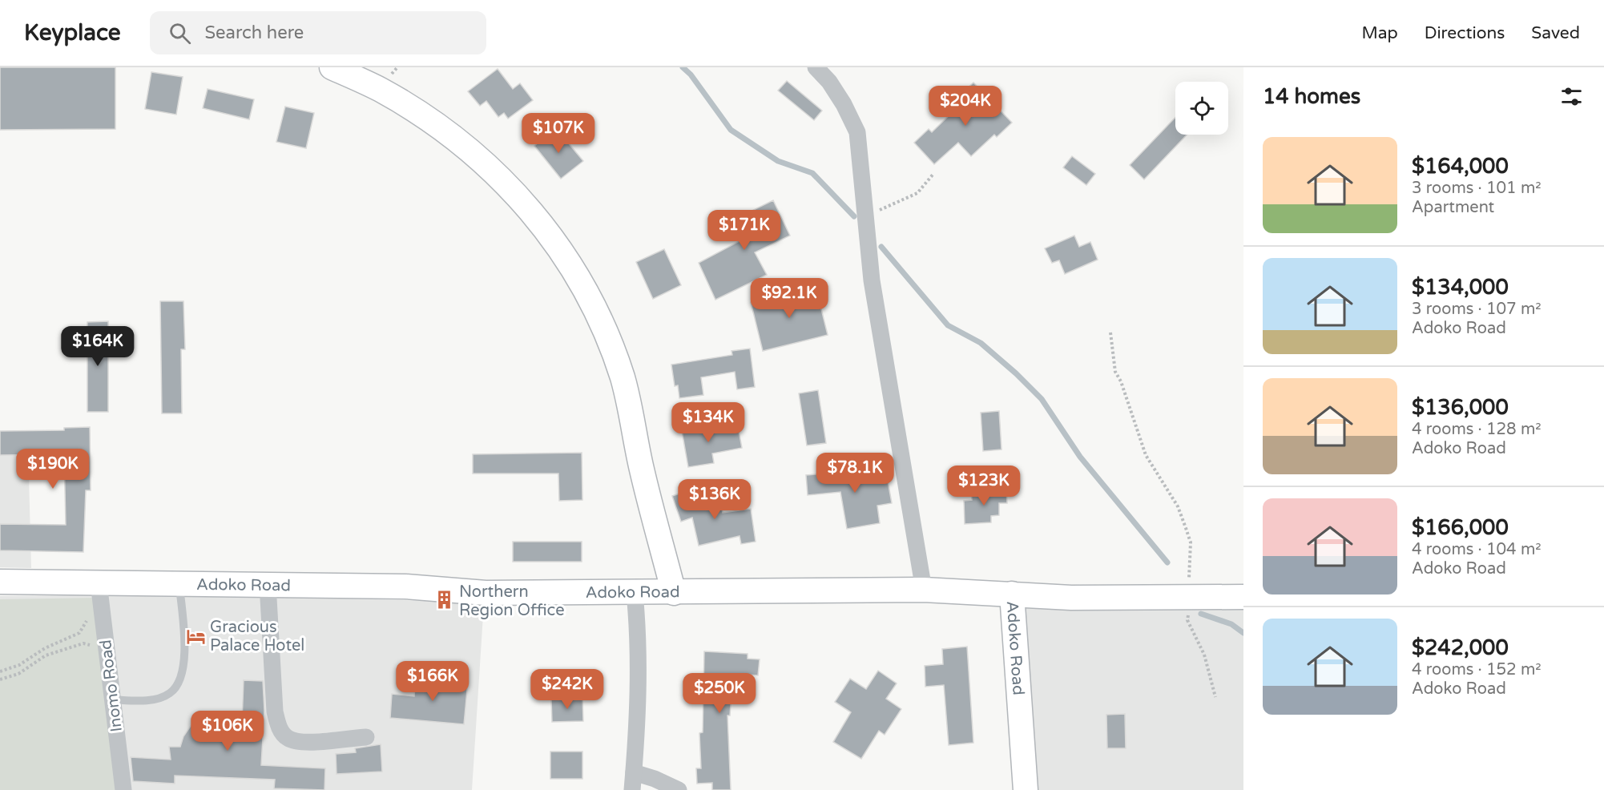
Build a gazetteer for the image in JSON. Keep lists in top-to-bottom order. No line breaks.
{"streets":{"street":["Adoko Road","Inomo Road"]},"crossings":[["Adoko Road","Inomo Road"]],"places":{"building":["Northern Region Office"],"hotel":["Gracious Palace Hotel"]},"page":{"header":"Keyplace","search":"Search here","nav":["Map","Directions","Saved"],"heading":"14 homes","price":["$204K","$107K","$171K","$92.1K","$164K","$134K","$190K","$78.1K","$123K","$136K","$166K","$242K","$250K","$106K"],"list":[{"name":"$164,000","note":"3 rooms · 101 m² · Apartment"},{"name":"$134,000","note":"3 rooms · 107 m² · Adoko Road"},{"name":"$136,000","note":"4 rooms · 128 m² · Adoko Road"},{"name":"$166,000","note":"4 rooms · 104 m² · Adoko Road"},{"name":"$242,000","note":"4 rooms · 152 m² · Adoko Road"}]}}
